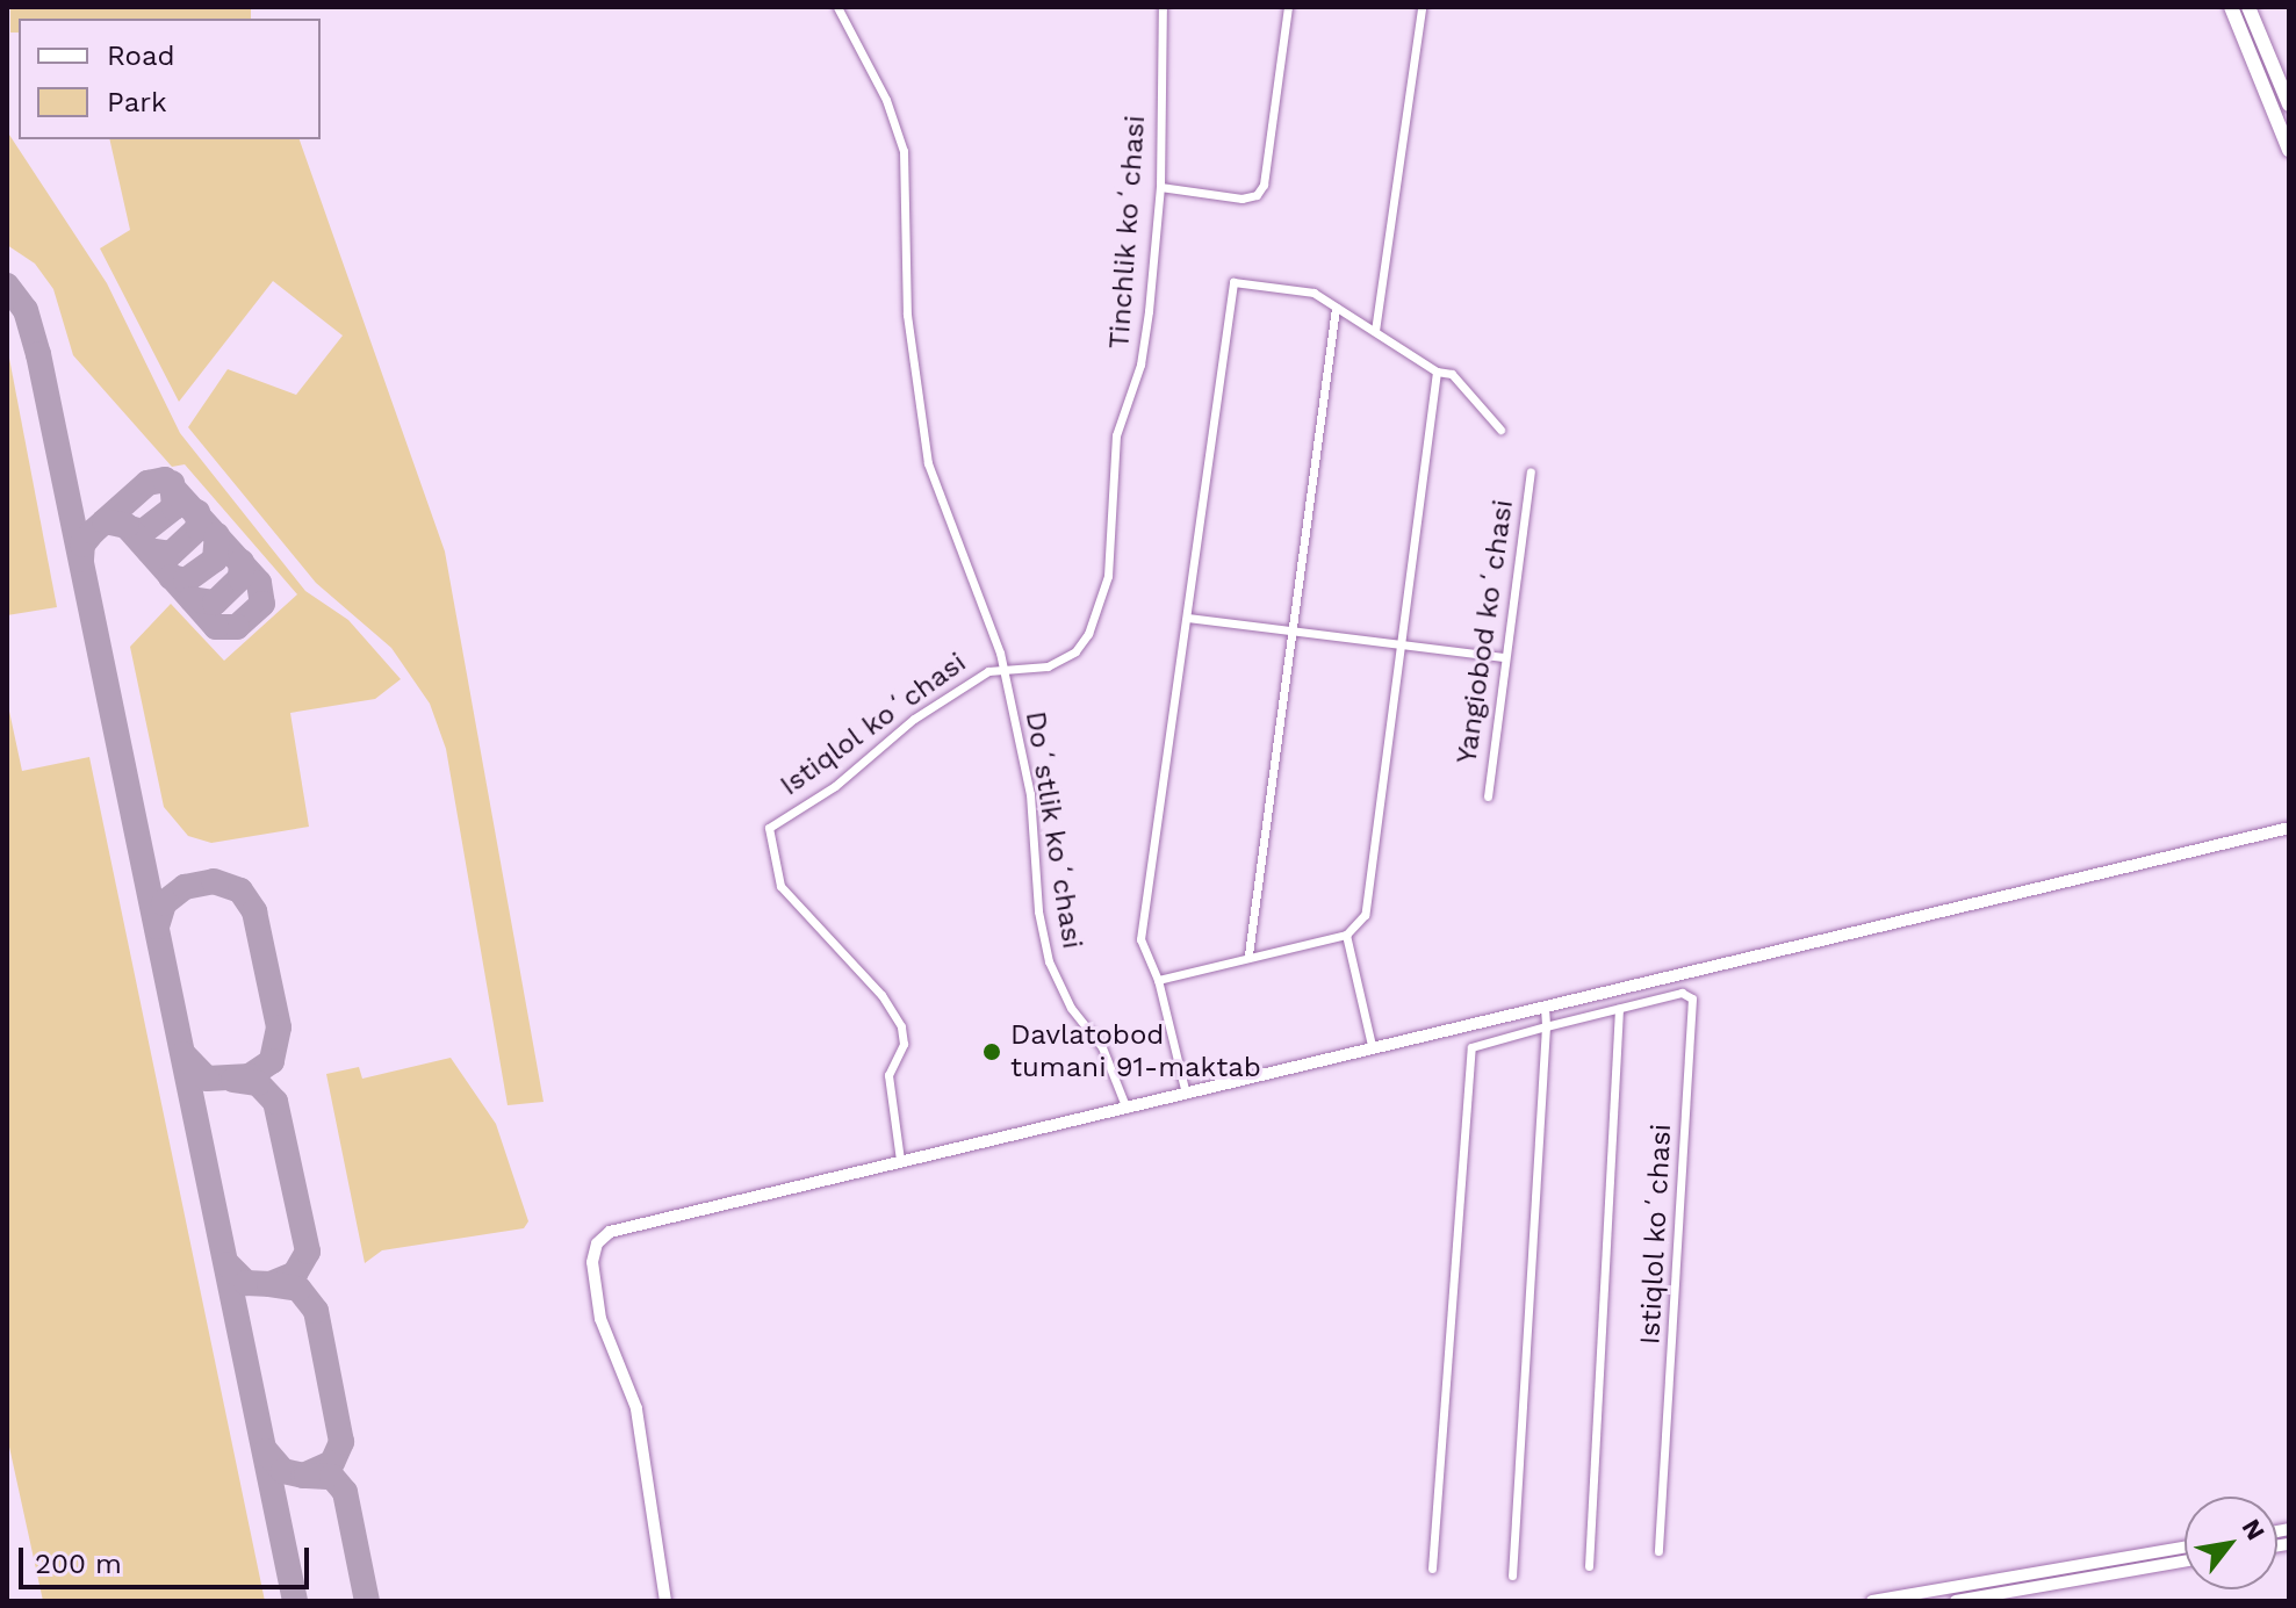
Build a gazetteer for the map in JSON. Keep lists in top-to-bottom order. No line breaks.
{"streets":{"street":["Tinchlik koʻchasi","Yangiobod koʻchasi","Istiqlol koʻchasi","Doʻstlik koʻchasi"]},"crossings":[["Tinchlik koʻchasi","Istiqlol koʻchasi"],["Tinchlik koʻchasi","Doʻstlik koʻchasi"],["Istiqlol koʻchasi","Doʻstlik koʻchasi"]],"places":["Davlatobod tumani 91-maktab"],"legend":["Road","Park"],"scale_bar":"200 m","north":"top right"}
